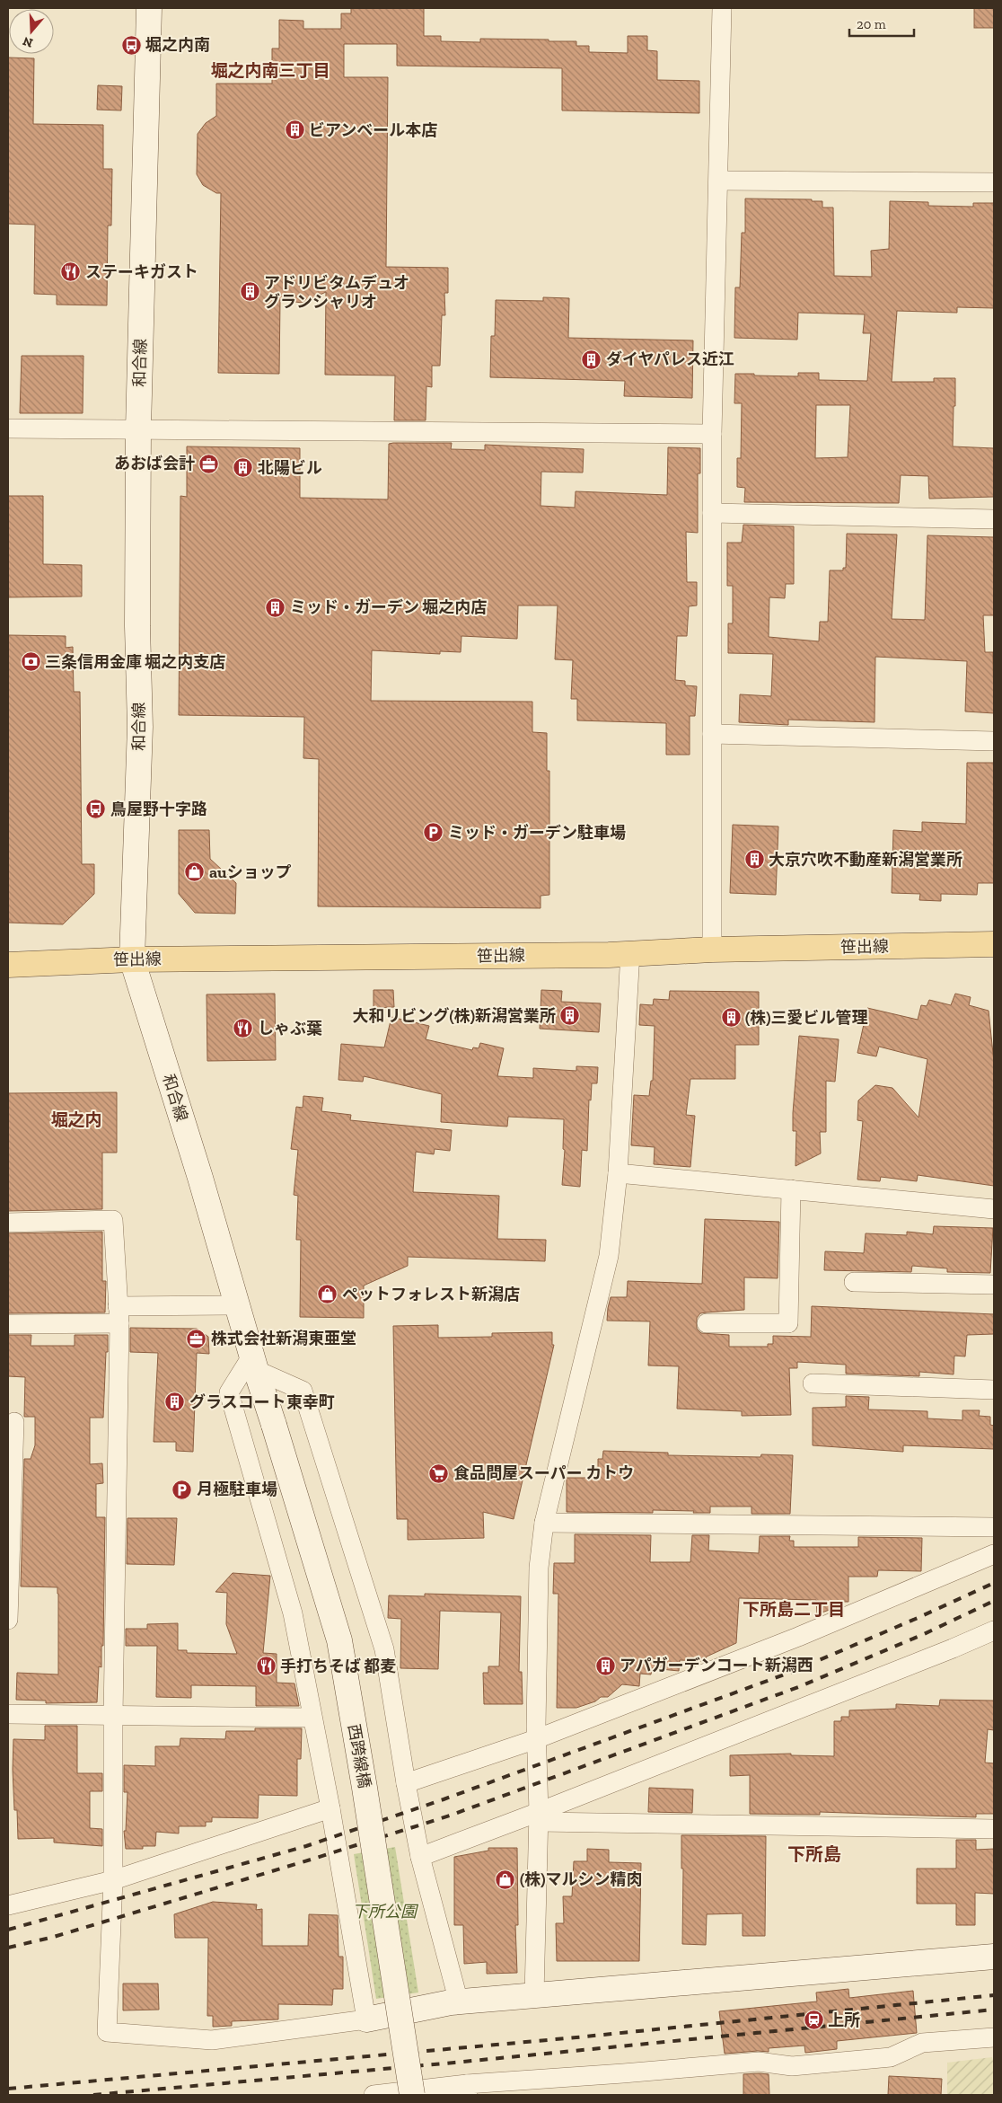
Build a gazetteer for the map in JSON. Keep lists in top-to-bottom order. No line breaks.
{"streets":{"main road":["和合線","笹出線","西跨線橋"]},"crossings":[["和合線","笹出線"],["和合線","西跨線橋"]],"districts":["堀之内南三丁目","堀之内","下所島二丁目","下所島"],"parks":["下所公園"],"places":{"bus stop":["堀之内南","鳥屋野十字路"],"building":["ビアンベール本店","アドリビタムデュオ グランシャリオ","ダイヤパレス近江","北陽ビル","ミッド・ガーデン 堀之内店","大京穴吹不動産新潟営業所","大和リビング(株)新潟営業所","(株)三愛ビル管理","グラスコート東幸町","アパガーデンコート新潟西"],"restaurant":["ステーキガスト","しゃぶ葉","手打ちそば 都麦"],"office":["あおば会計","株式会社新潟東亜堂"],"bank":["三条信用金庫 堀之内支店"],"parking":["ミッド・ガーデン駐車場","月極駐車場"],"shop":["auショップ","ペットフォレスト新潟店","(株)マルシン精肉"],"supermarket":["食品問屋スーパー カトウ"],"station":["上所"]},"scale_bar":"20 m","north":"bottom"}
